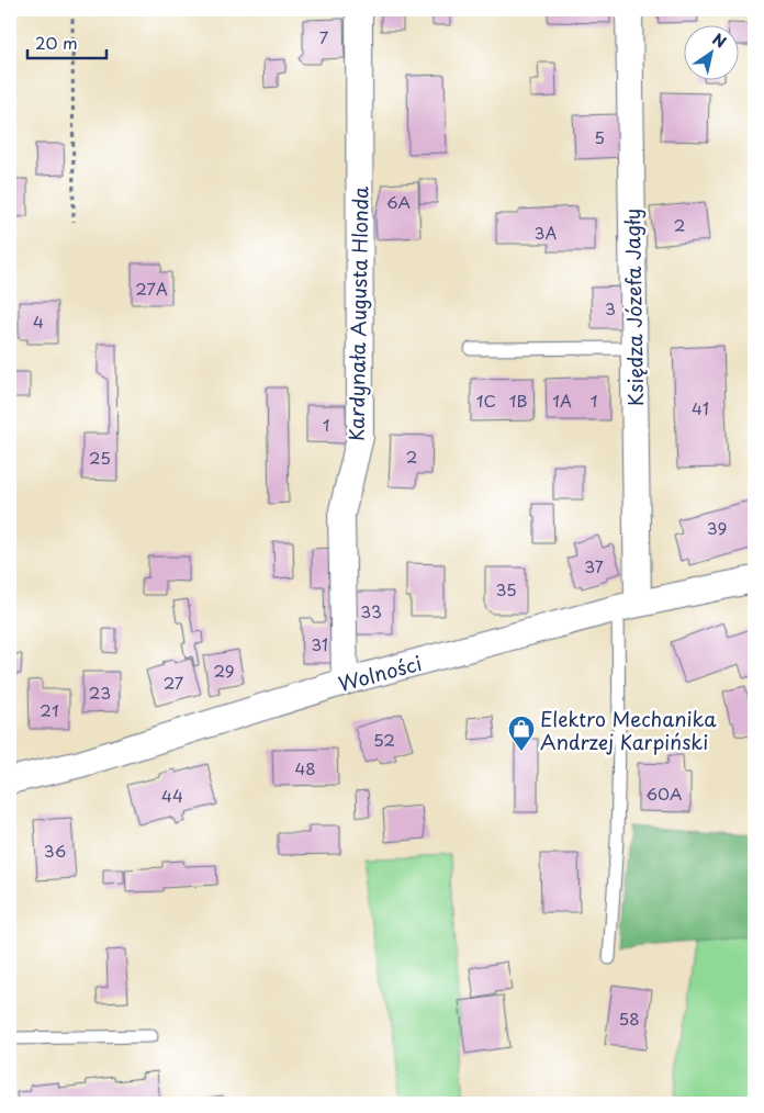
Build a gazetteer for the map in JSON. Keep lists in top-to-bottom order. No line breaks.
{"streets":{"street":["Księdza Józefa Jagły","Kardynała Augusta Hlonda","Wolności"]},"crossings":[["Księdza Józefa Jagły","Wolności"],["Kardynała Augusta Hlonda","Wolności"]],"places":{"shop":["Elektro Mechanika Andrzej Karpiński"]},"house_numbers":["7","5","6A","2","3A","27A","3","4","1C","1B","1A","1","41","1","2","25","39","37","35","33","31","29","27","23","21","52","48","60A","44","36","58"],"scale_bar":"20 m","north":"top right"}
